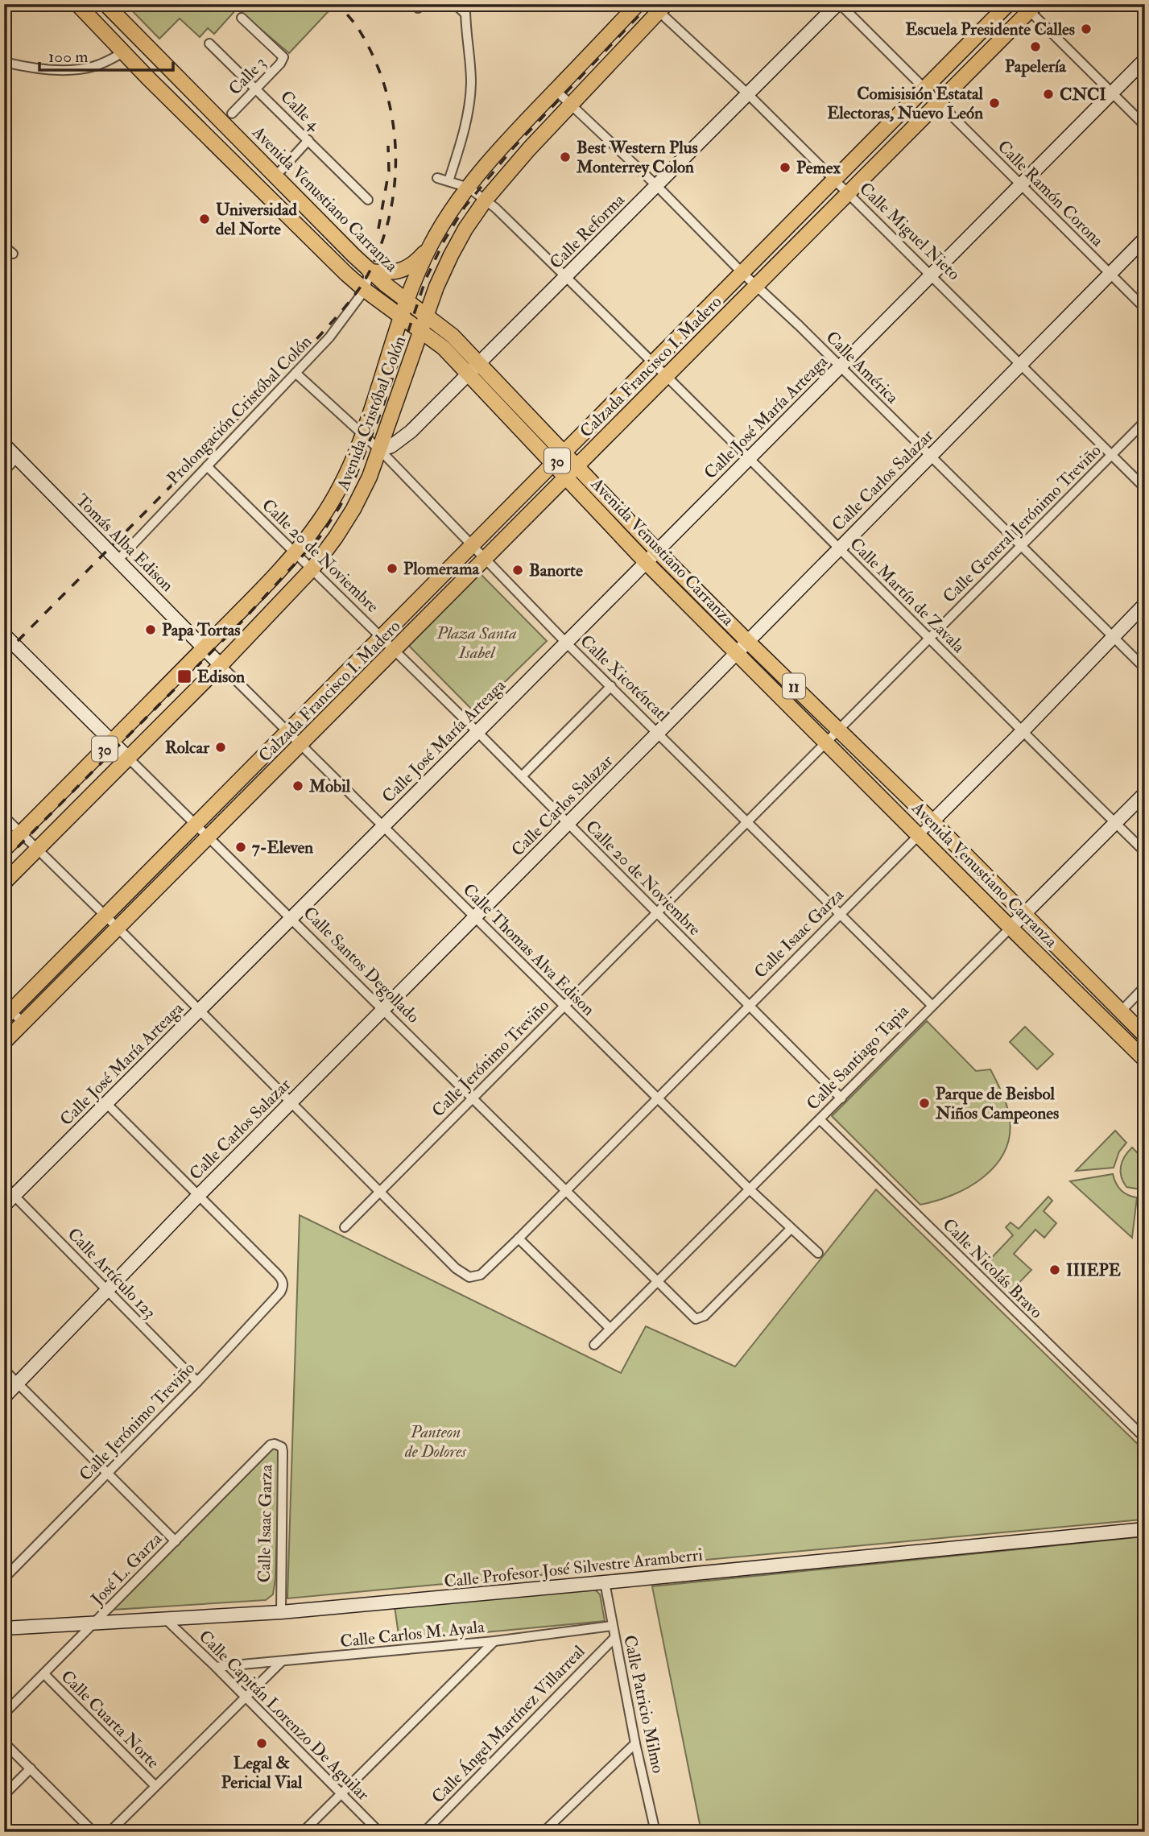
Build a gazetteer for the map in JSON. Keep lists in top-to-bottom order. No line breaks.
{"streets":{"main road":["Avenida Venustiano Carranza","Calzada Francisco I. Madero","Avenida Cristóbal Colón","30","11"],"street":["Calle 3","Calle 4","Calle Ramón Corona","Calle Reforma","Calle Miguel Nieto","Calle América","Prolongación Cristóbal Colón","Calle José María Arteaga","Calle Carlos Salazar","Calle General Jerónimo Treviño","Tomás Alba Edison","Calle 20 de Noviembre","Calle Martín de Zavala","Calle Xicoténcatl","Calle Isaac Garza","Calle Thomas Alva Edison","Calle Santos Degollado","Calle Santiago Tapia","Calle Jerónimo Treviño","Calle Nicolás Bravo","Calle Artículo 123","Calle Profesor José Silvestre Aramberri","José L. Garza","Calle Carlos M. Ayala","Calle Patricio Milmo","Calle Capitán Lorenzo De Aguilar","Calle Cuarta Norte","Calle Ángel Martínez Villarreal"]},"crossings":[["Calle 3","Calle 4"],["Calle Ramón Corona","Calle Reforma"],["Calle Ramón Corona","Calzada Francisco I. Madero"],["Calle Ramón Corona","Calle José María Arteaga"],["Calle Ramón Corona","Calle Carlos Salazar"],["Avenida Venustiano Carranza","Calle Reforma"],["Avenida Venustiano Carranza","Calzada Francisco I. Madero"],["Avenida Venustiano Carranza","Prolongación Cristóbal Colón"],["Avenida Venustiano Carranza","Avenida Cristóbal Colón"],["Avenida Venustiano Carranza","Calle José María Arteaga"],["Avenida Venustiano Carranza","Calle Carlos Salazar"],["Avenida Venustiano Carranza","Calle General Jerónimo Treviño"],["Avenida Venustiano Carranza","Calle Isaac Garza"],["Avenida Venustiano Carranza","Calle Santiago Tapia"],["Avenida Venustiano Carranza","Calle Jerónimo Treviño"],["Calle Reforma","Calle Miguel Nieto"],["Calle Reforma","Calle América"],["Calle Reforma","Avenida Cristóbal Colón"],["Calle Reforma","Calle Martín de Zavala"],["Calle Reforma","Calle Xicoténcatl"],["Calle Miguel Nieto","Calzada Francisco I. Madero"],["Calle Miguel Nieto","Avenida Cristóbal Colón"],["Calle Miguel Nieto","Calle José María Arteaga"],["Calle Miguel Nieto","Calle Carlos Salazar"],["Calle Miguel Nieto","Calle General Jerónimo Treviño"],["Calzada Francisco I. Madero","Calle América"],["Calzada Francisco I. Madero","Calle 20 de Noviembre"],["Calzada Francisco I. Madero","Calle Martín de Zavala"],["Calzada Francisco I. Madero","Calle Xicoténcatl"],["Calzada Francisco I. Madero","Calle Thomas Alva Edison"],["Calzada Francisco I. Madero","Calle Santos Degollado"],["Calle América","Avenida Cristóbal Colón"],["Calle América","Calle José María Arteaga"],["Calle América","Calle Carlos Salazar"],["Calle América","Calle General Jerónimo Treviño"],["Calle América","Calle Isaac Garza"],["Prolongación Cristóbal Colón","Tomás Alba Edison"],["Prolongación Cristóbal Colón","Calle 20 de Noviembre"],["Prolongación Cristóbal Colón","Calle Xicoténcatl"],["Avenida Cristóbal Colón","Tomás Alba Edison"],["Avenida Cristóbal Colón","Calle 20 de Noviembre"],["Avenida Cristóbal Colón","Calle Martín de Zavala"],["Avenida Cristóbal Colón","Calle Xicoténcatl"],["Avenida Cristóbal Colón","Calle Thomas Alva Edison"],["Avenida Cristóbal Colón","Calle Santos Degollado"],["Calle José María Arteaga","Calle 20 de Noviembre"],["Calle José María Arteaga","Calle Martín de Zavala"],["Calle José María Arteaga","Calle Xicoténcatl"],["Calle José María Arteaga","Calle Thomas Alva Edison"],["Calle José María Arteaga","Calle Santos Degollado"],["Calle José María Arteaga","Calle Artículo 123"],["Calle Carlos Salazar","Calle 20 de Noviembre"],["Calle Carlos Salazar","Calle Martín de Zavala"],["Calle Carlos Salazar","Calle Xicoténcatl"],["Calle Carlos Salazar","Calle Thomas Alva Edison"],["Calle Carlos Salazar","Calle Santos Degollado"],["Calle Carlos Salazar","Calle Jerónimo Treviño"],["Calle Carlos Salazar","Calle Artículo 123"],["Calle General Jerónimo Treviño","Calle Martín de Zavala"],["Calle General Jerónimo Treviño","Calle Jerónimo Treviño"],["Tomás Alba Edison","Calle Thomas Alva Edison"],["Calle 20 de Noviembre","Calle Isaac Garza"],["Calle 20 de Noviembre","Calle Santiago Tapia"],["Calle 20 de Noviembre","Calle Jerónimo Treviño"],["Calle Martín de Zavala","Calle Isaac Garza"],["Calle Martín de Zavala","Calle Santiago Tapia"],["Calle Xicoténcatl","Calle Isaac Garza"],["Calle Xicoténcatl","Calle Santiago Tapia"],["Calle Xicoténcatl","Calle Jerónimo Treviño"],["Calle Isaac Garza","Calle Thomas Alva Edison"],["Calle Isaac Garza","Calle Santos Degollado"],["Calle Isaac Garza","Calle Jerónimo Treviño"],["Calle Isaac Garza","Calle Profesor José Silvestre Aramberri"],["Calle Isaac Garza","José L. Garza"],["Calle Thomas Alva Edison","Calle Santos Degollado"],["Calle Thomas Alva Edison","Calle Santiago Tapia"],["Calle Thomas Alva Edison","Calle Jerónimo Treviño"],["Calle Santos Degollado","Calle Santiago Tapia"],["Calle Santos Degollado","Calle Jerónimo Treviño"],["Calle Santiago Tapia","Calle Nicolás Bravo"],["Calle Jerónimo Treviño","Calle Artículo 123"],["Calle Profesor José Silvestre Aramberri","José L. Garza"],["Calle Profesor José Silvestre Aramberri","Calle Patricio Milmo"],["Calle Profesor José Silvestre Aramberri","Calle Capitán Lorenzo De Aguilar"],["José L. Garza","Calle Cuarta Norte"],["Calle Carlos M. Ayala","Calle Patricio Milmo"],["Calle Carlos M. Ayala","Calle Capitán Lorenzo De Aguilar"],["Calle Patricio Milmo","Calle Ángel Martínez Villarreal"]],"parks":["Plaza Santa Isabel","Panteon de Dolores"],"places":{"other":["Escuela Presidente Calles","Papelería","CNCI","Comisisión Estatal Electoras, Nuevo León","Best Western Plus Monterrey Colon","Pemex","Universidad del Norte","Plomerama","Banorte","Papa Tortas","Rolcar","Mobil","7-Eleven","Parque de Beisbol Niños Campeones","IIIEPE","Legal & Pericial Vial"],"transit":["Edison"]},"scale_bar":"100 m"}
